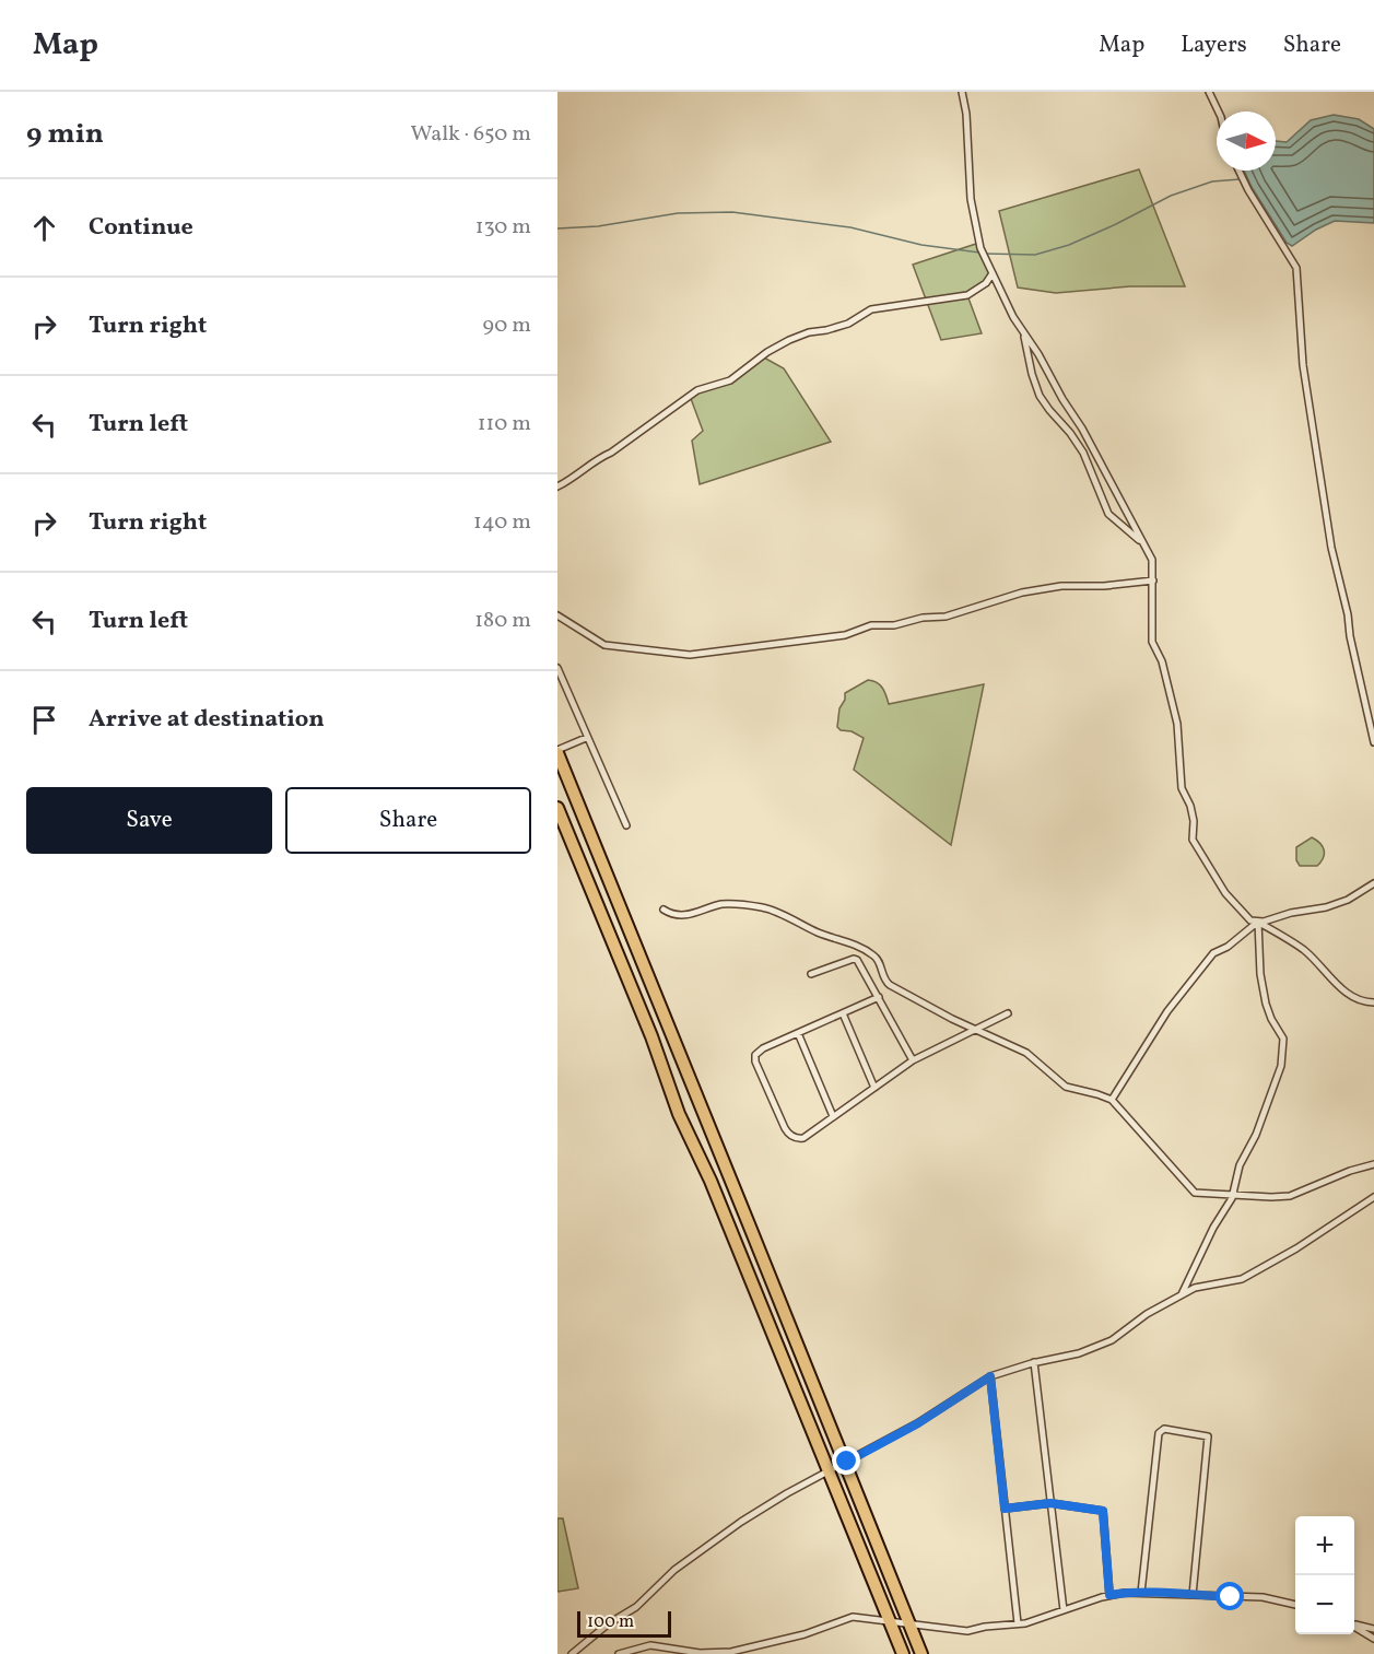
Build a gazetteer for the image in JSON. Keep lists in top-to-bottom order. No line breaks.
{"scale_bar":"100 m","north":"right","page":{"header":"Map","nav":["Map","Layers","Share"],"heading":["9 min","Walk · 650 m"],"list":[["Continue","130 m"],["Turn right","90 m"],["Turn left","110 m"],["Turn right","140 m"],["Turn left","180 m"],"Arrive at destination"],"buttons":["Save","Share"],"map_buttons":["+","−"],"scale":"100 m"}}
